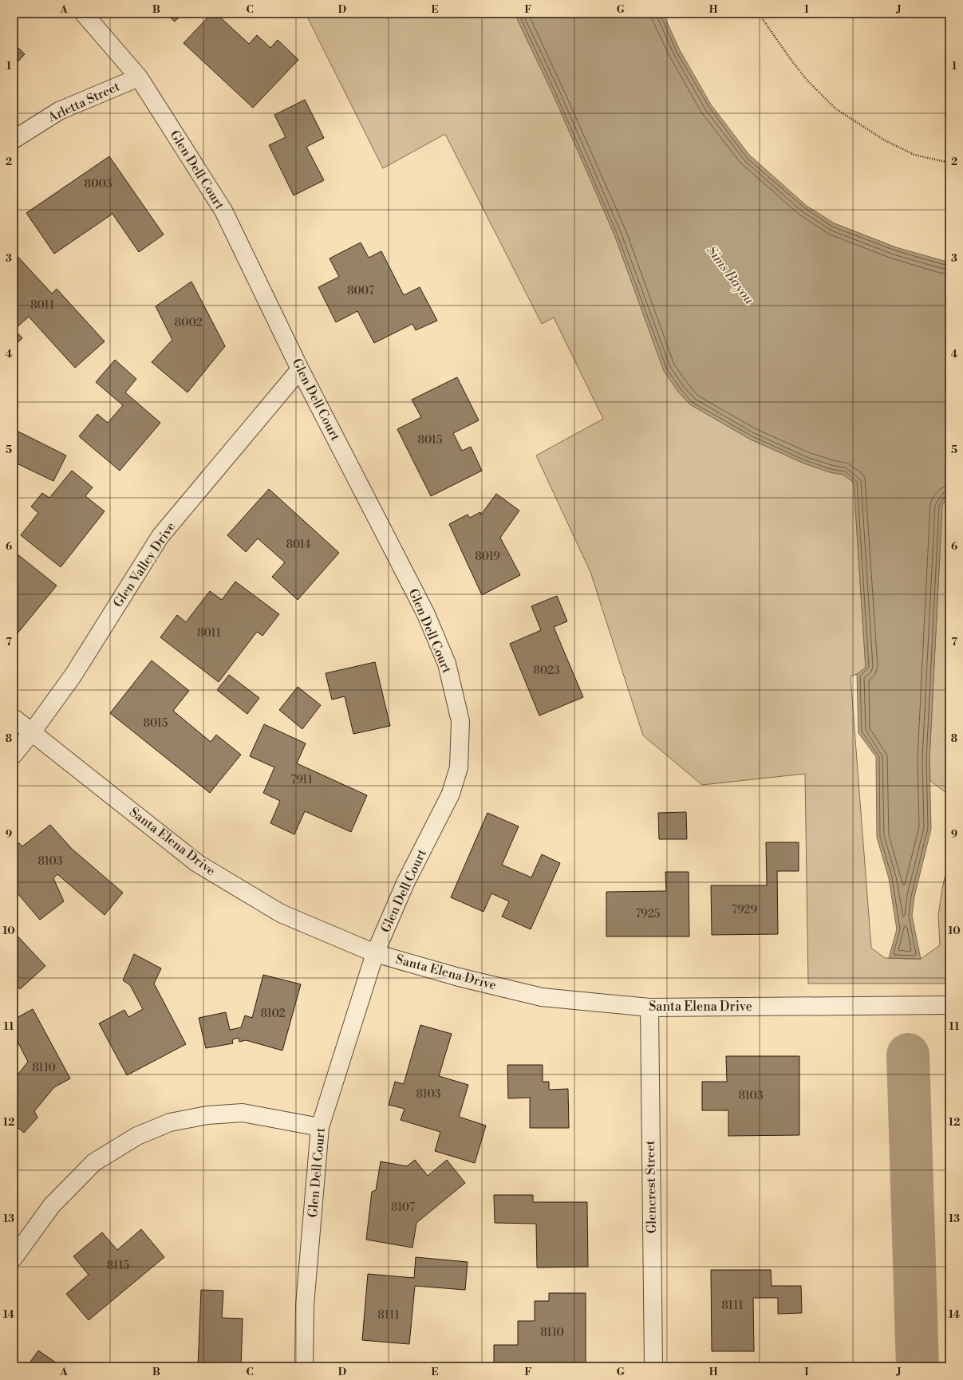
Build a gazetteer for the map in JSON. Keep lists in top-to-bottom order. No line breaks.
{"streets":{"street":["Arletta Street","Glen Dell Court","Glen Valley Drive","Santa Elena Drive","Glencrest Street"]},"crossings":[["Arletta Street","Glen Dell Court"],["Glen Dell Court","Glen Valley Drive"],["Glen Dell Court","Santa Elena Drive"],["Glen Valley Drive","Santa Elena Drive"],["Santa Elena Drive","Glencrest Street"]],"water":["Sims Bayou"],"house_numbers":["8003","8007","8011","8002","8015","8014","8019","8011","8023","8015","7911","8103","7929","7925","8102","8110","8103","8103","8107","8115","8111","8111","8110"],"grid":{"columns":["A","B","C","D","E","F","G","H","I","J"],"rows":["1","2","3","4","5","6","7","8","9","10","11","12","13","14"]}}
